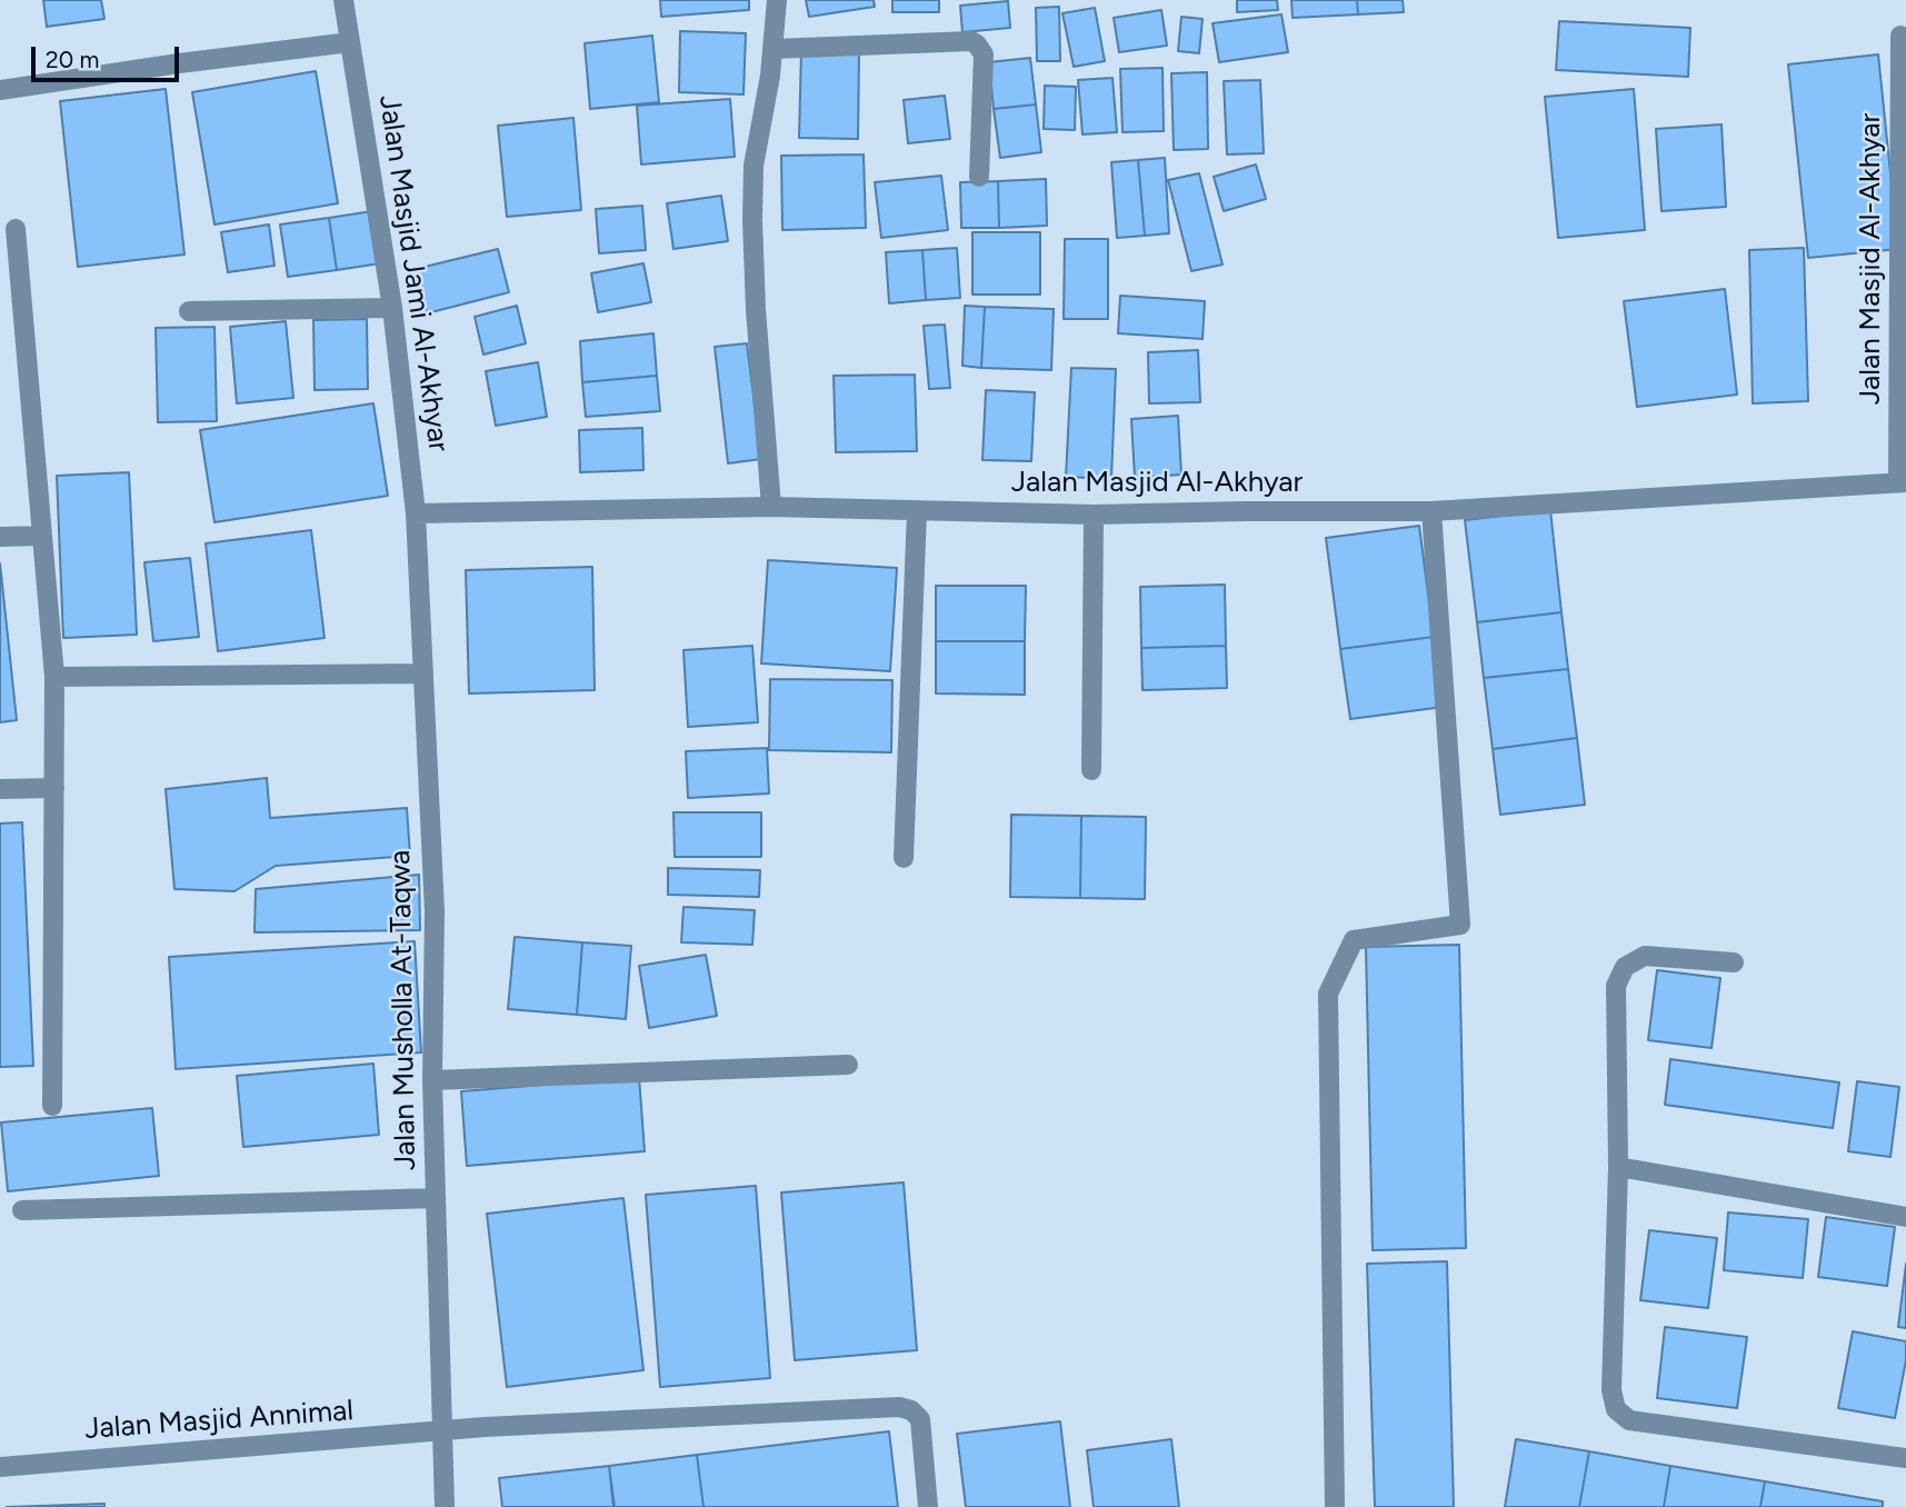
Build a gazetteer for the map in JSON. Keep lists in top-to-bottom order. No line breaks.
{"streets":{"street":["Jalan Masjid Al-Akhyar","Jalan Masjid Jami Al-Akhyar","Jalan Musholla At-Taqwa","Jalan Masjid Annimal"]},"crossings":[["Jalan Masjid Al-Akhyar","Jalan Masjid Jami Al-Akhyar"],["Jalan Masjid Al-Akhyar","Jalan Musholla At-Taqwa"],["Jalan Masjid Jami Al-Akhyar","Jalan Musholla At-Taqwa"],["Jalan Musholla At-Taqwa","Jalan Masjid Annimal"]],"scale_bar":"20 m"}
